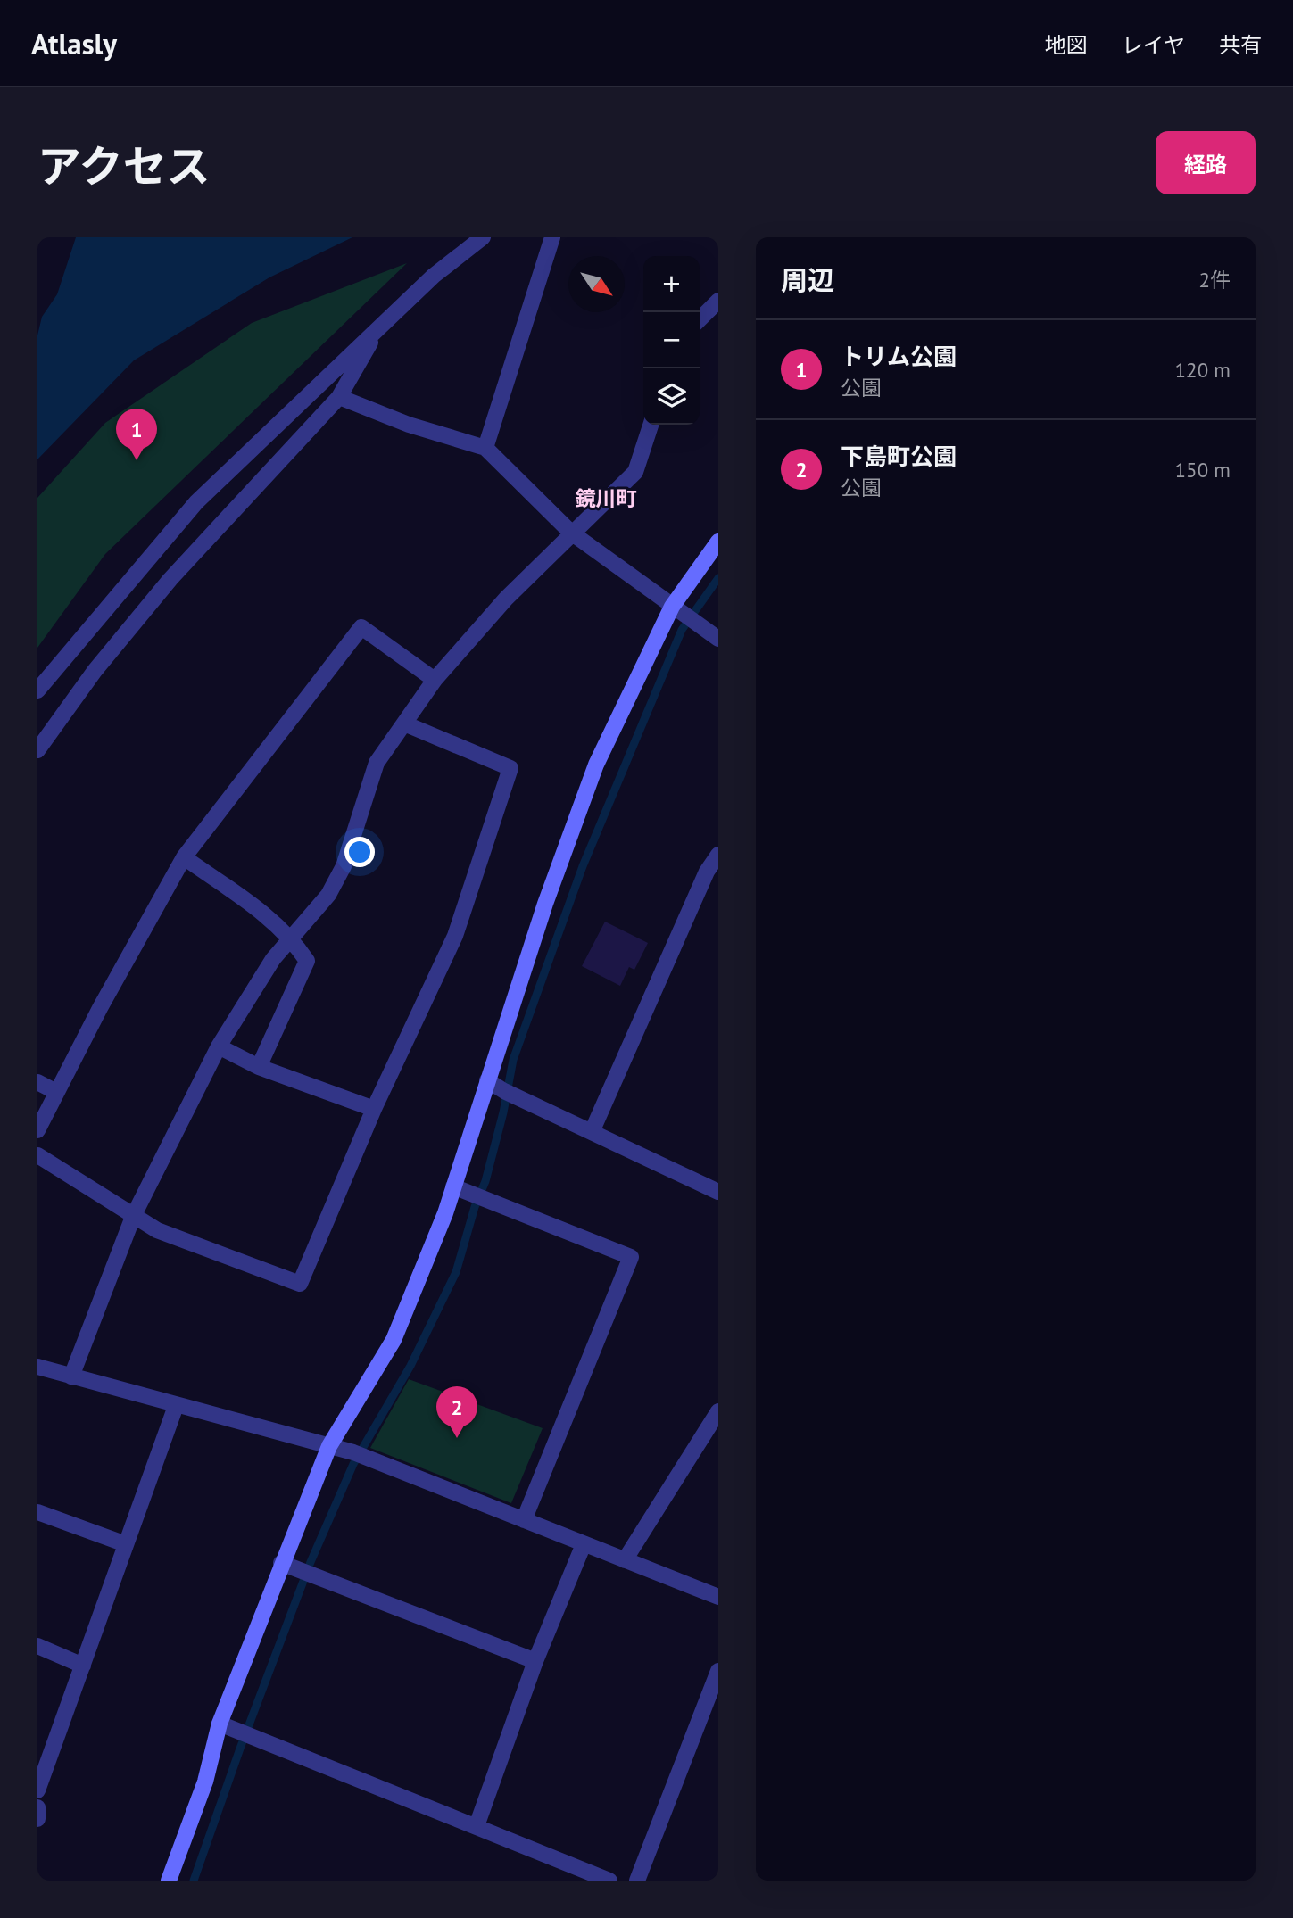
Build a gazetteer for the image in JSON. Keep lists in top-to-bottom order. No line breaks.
{"districts":["鏡川町"],"north":"bottom right","page":{"header":"Atlasly","nav":["地図","レイヤ","共有"],"title":"アクセス","buttons":"経路","heading":["周辺","2件"],"map_buttons":["+","−"],"list":[{"mark":"1","name":"トリム公園","note":"公園","value":"120 m"},{"mark":"2","name":"下島町公園","note":"公園","value":"150 m"}],"pins":["1","2"]}}
